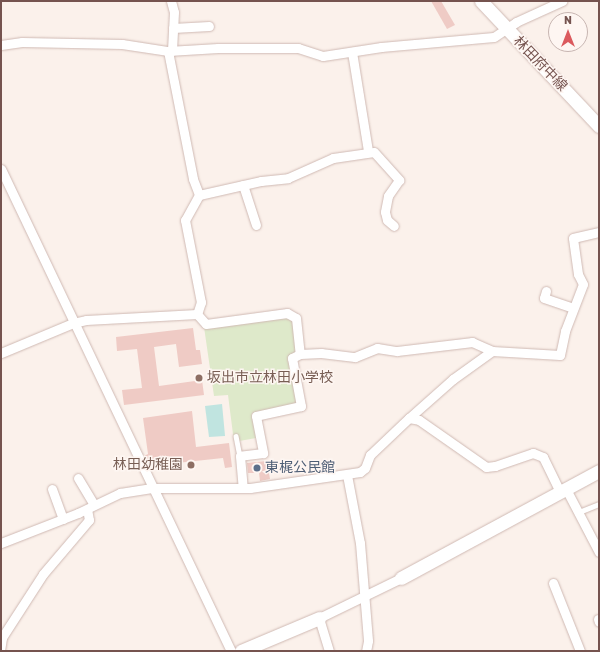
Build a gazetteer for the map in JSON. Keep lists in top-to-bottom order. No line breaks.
{"streets":{"street":["林田府中線"]},"places":["坂出市立林田小学校","林田幼稚園","東梶公民館"],"north":"top"}
